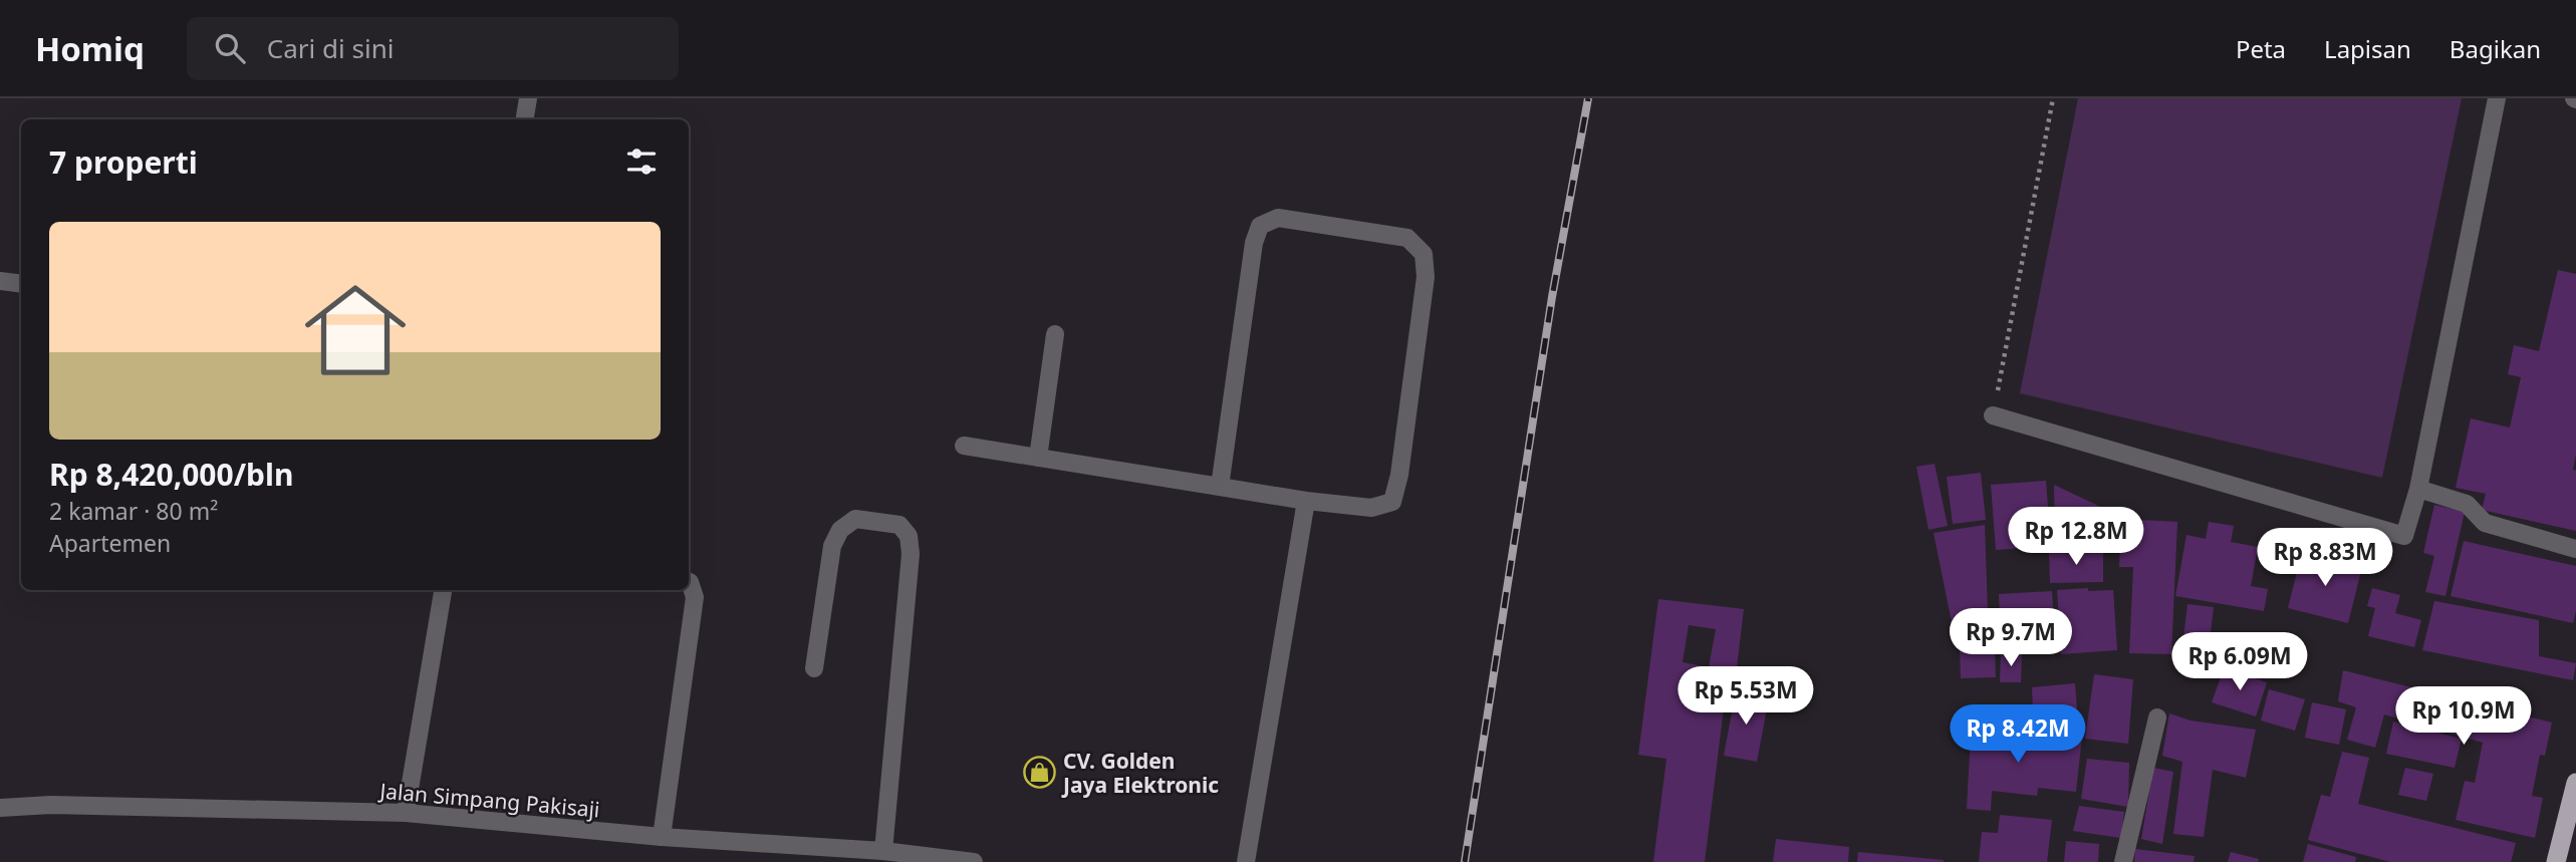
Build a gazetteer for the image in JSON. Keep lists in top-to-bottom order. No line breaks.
{"streets":{"street":["Jalan Simpang Pakisaji"]},"places":{"shop":["CV. Golden Jaya Elektronic"]},"page":{"header":"Homiq","search":"Cari di sini","nav":["Peta","Lapisan","Bagikan"],"heading":"7 properti","list":[{"name":"Rp 8,420,000/bln","note":"2 kamar · 80 m² · Apartemen"}],"price":["Rp 12.8M","Rp 8.83M","Rp 9.7M","Rp 6.09M","Rp 5.53M","Rp 10.9M","Rp 8.42M"]}}
